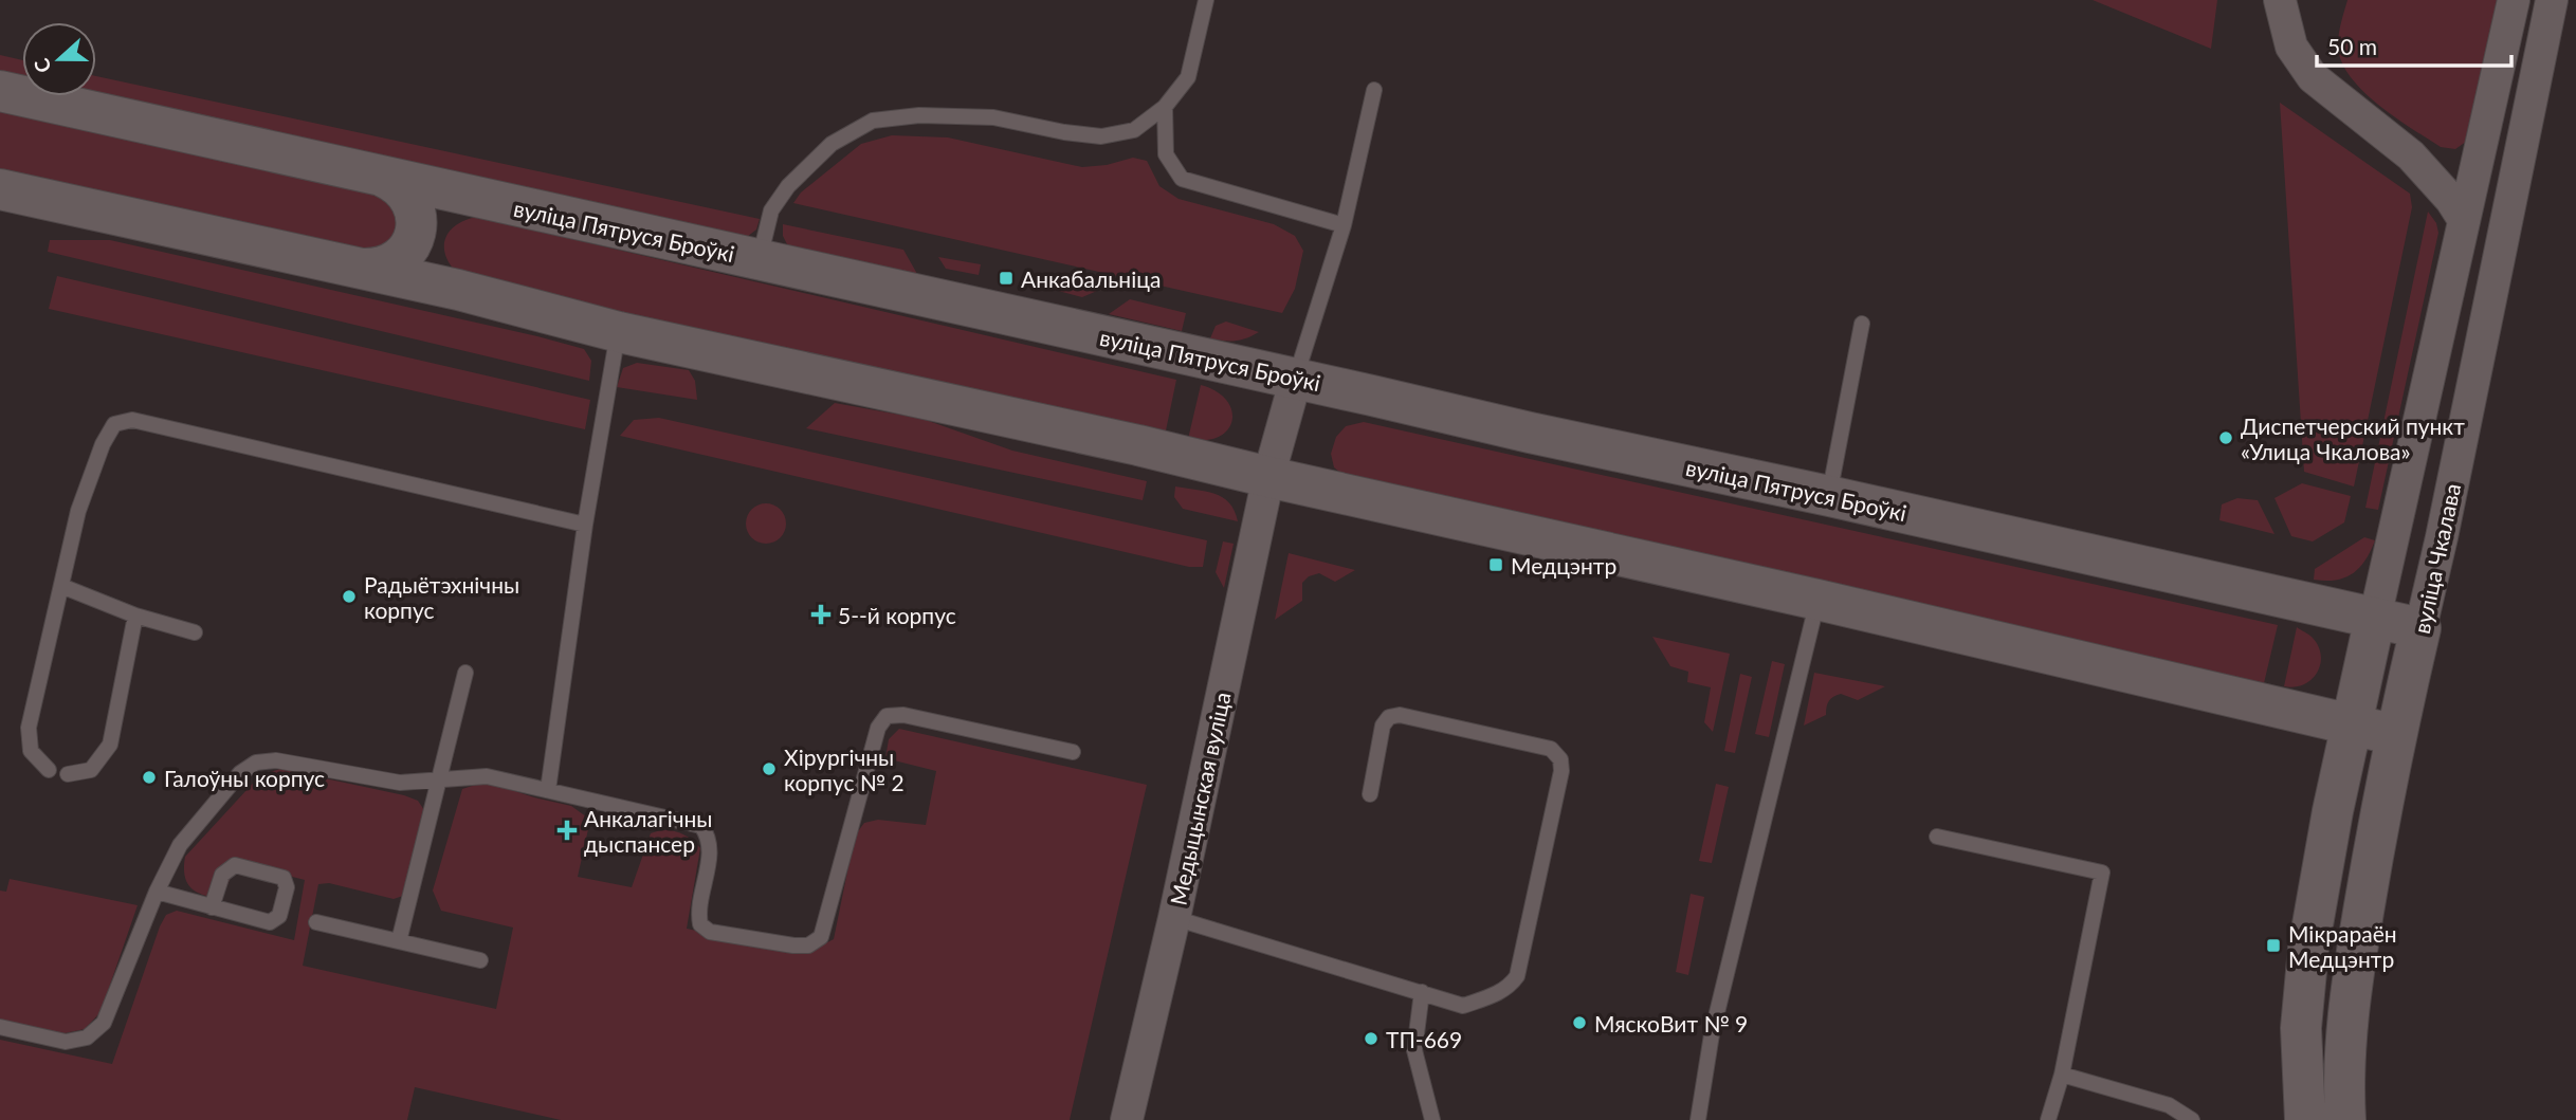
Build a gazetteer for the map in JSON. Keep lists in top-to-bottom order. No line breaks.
{"streets":{"main road":["вуліца Пятруся Броўкі","вуліца Чкалава"],"street":["Медыцынская вуліца"]},"crossings":[["вуліца Пятруся Броўкі","вуліца Чкалава"],["вуліца Пятруся Броўкі","Медыцынская вуліца"]],"places":{"transit":["Анкабальніца","Медцэнтр","Мікрараён Медцэнтр"],"other":["Диспетчерский пункт «Улица Чкалова»","Радыётэхнічны корпус","Хірургічны корпус № 2","Галоўны корпус","МяскоВит № 9","ТП-669"],"health":["5--й корпус","Анкалагічны дыспансер"]},"scale_bar":"50 m","north":"left"}
